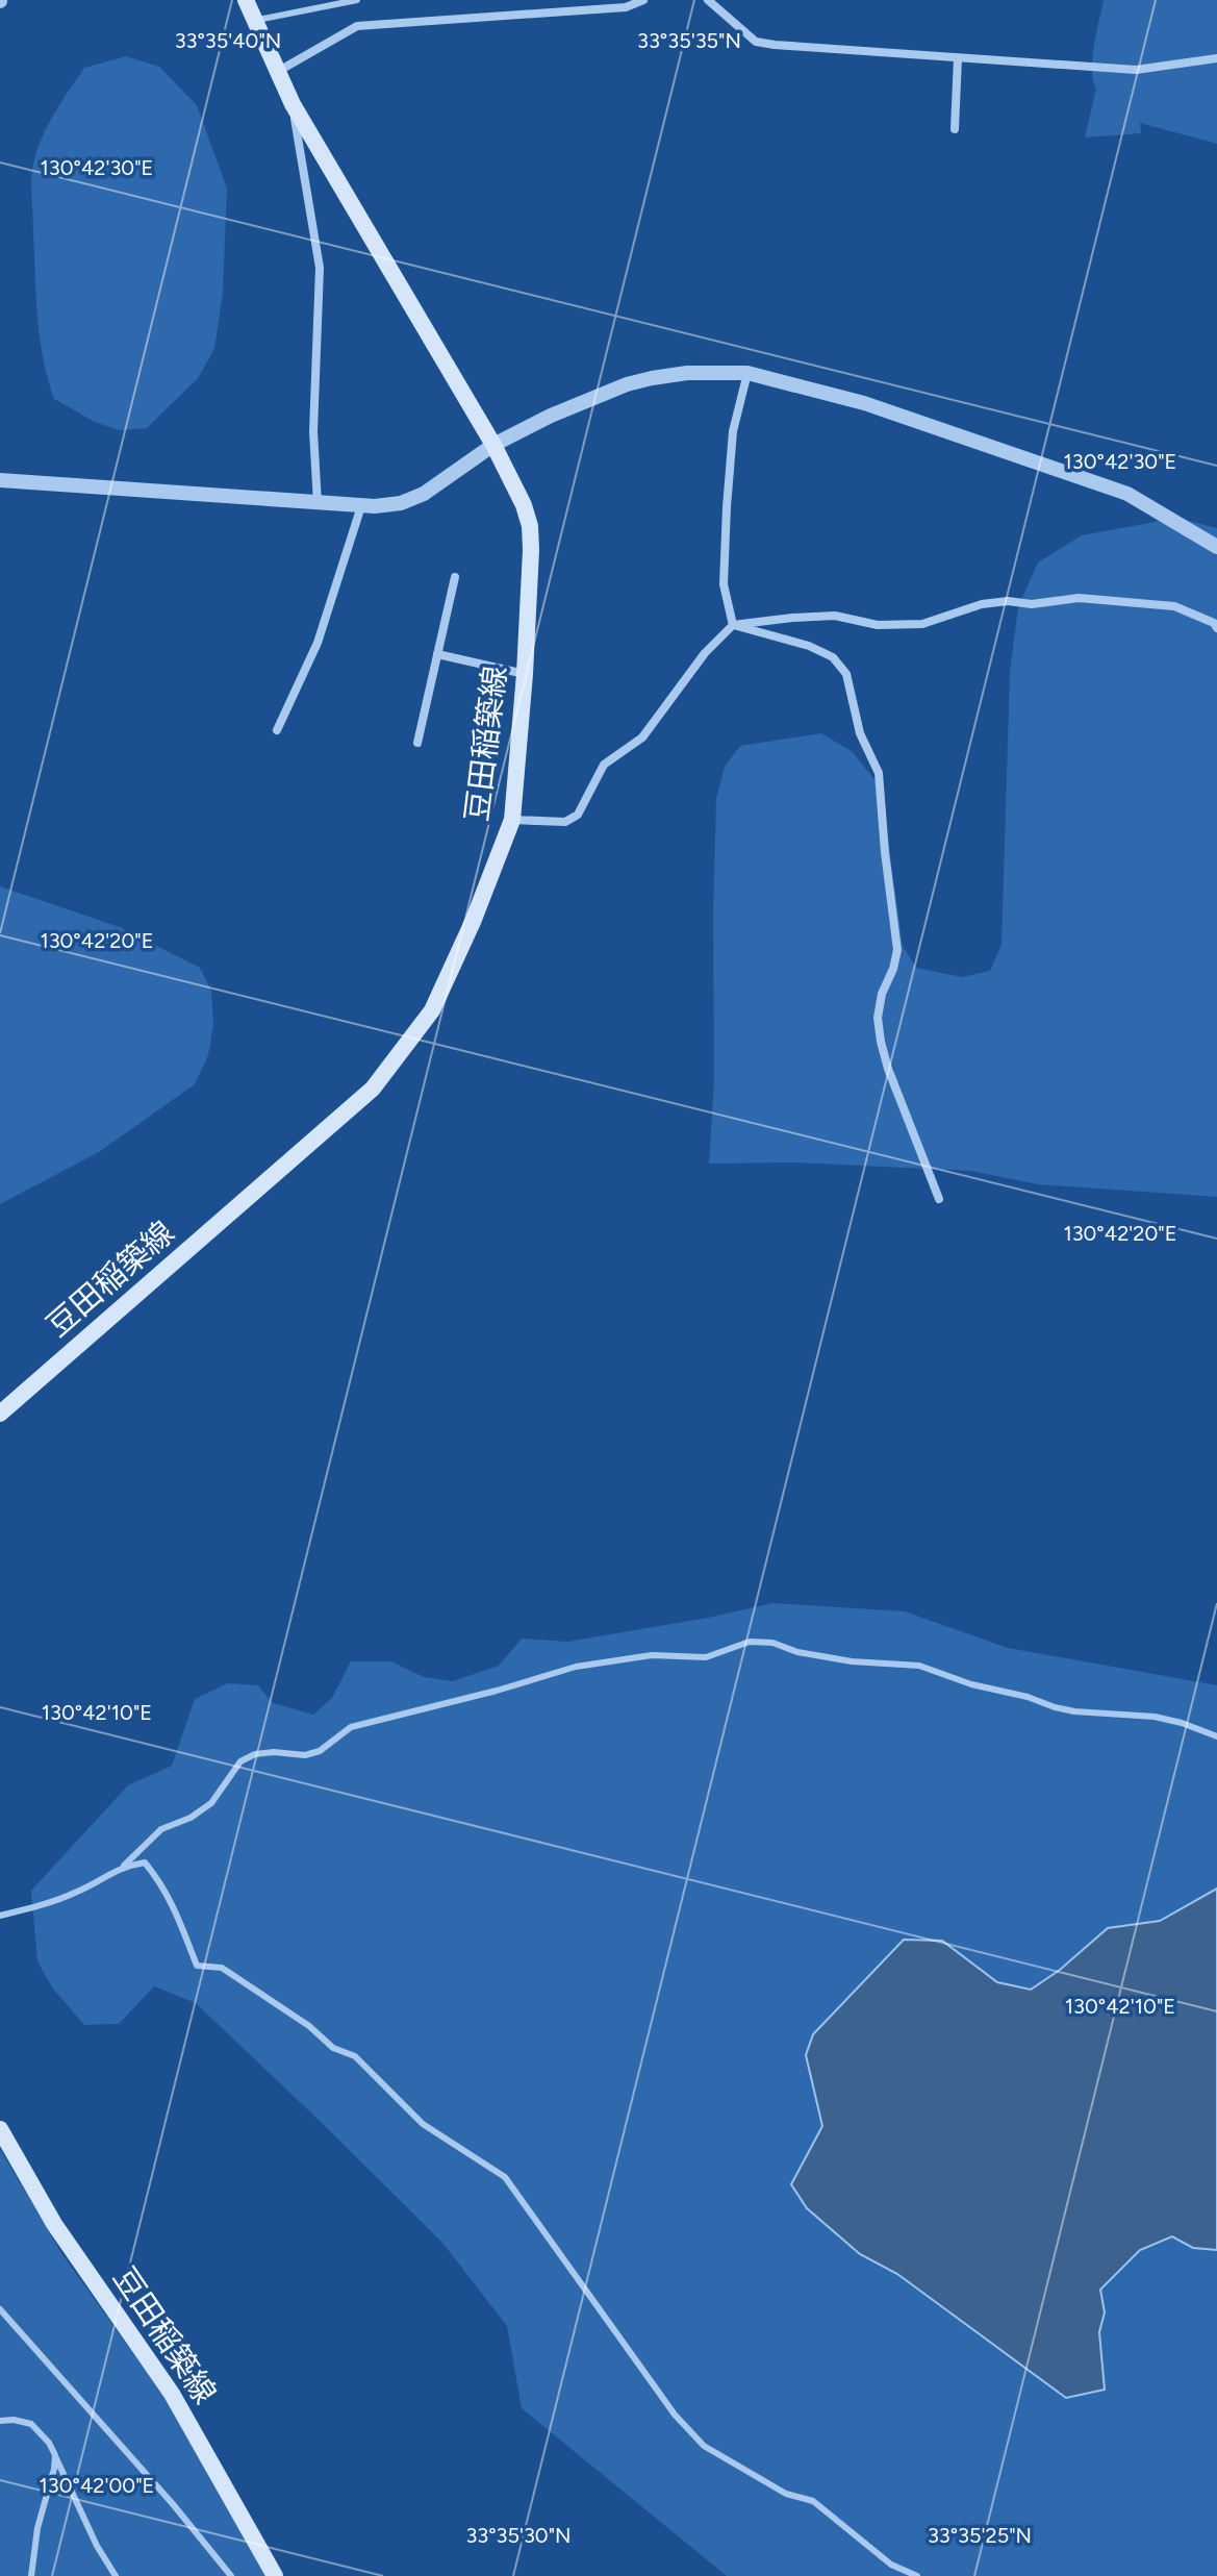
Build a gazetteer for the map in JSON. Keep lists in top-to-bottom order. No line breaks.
{"streets":{"main road":["豆田稲築線"]},"coordinates":["33°35'40\"N","33°35'35\"N","130°42'30\"E","130°42'20\"E","130°42'10\"E","130°42'00\"E","33°35'30\"N","33°35'25\"N"]}
